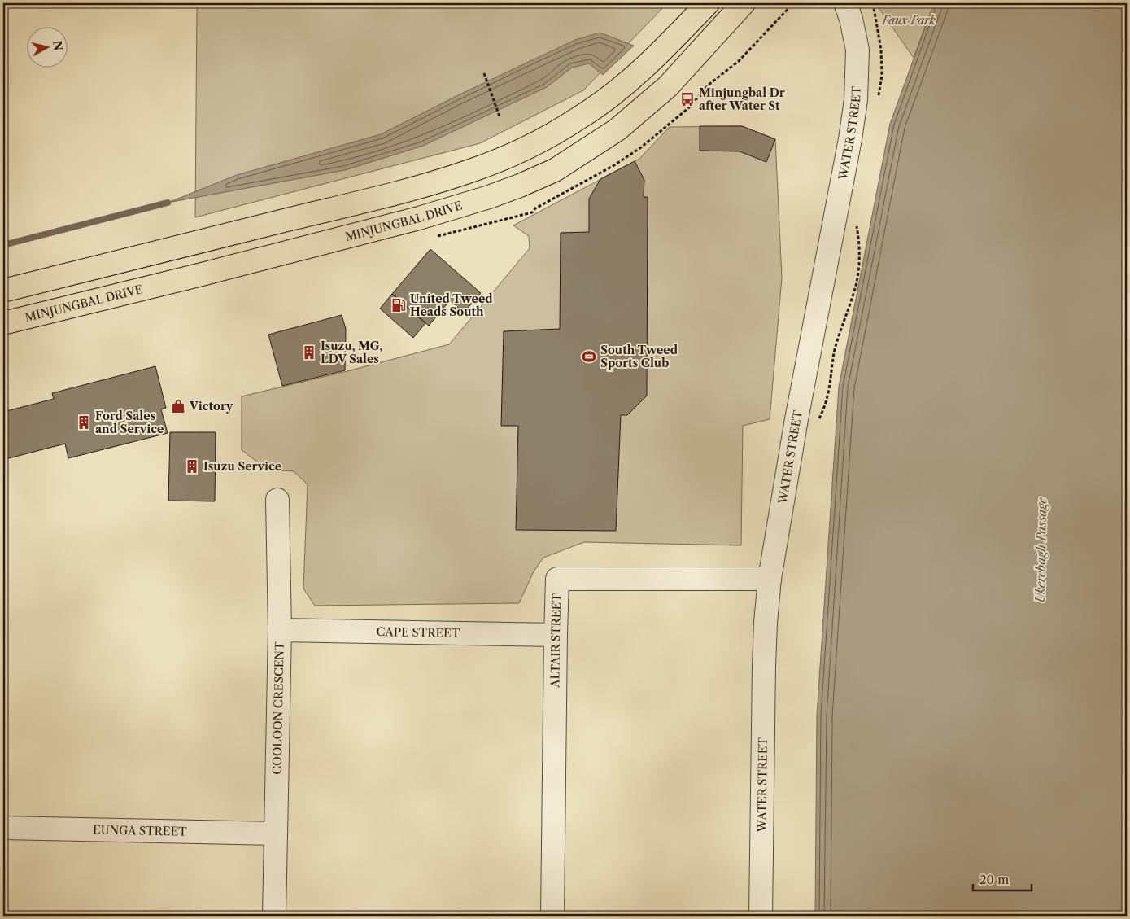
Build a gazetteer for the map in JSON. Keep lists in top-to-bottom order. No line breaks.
{"streets":{"main road":["MINJUNGBAL DRIVE"],"street":["WATER STREET","CAPE STREET","ALTAIR STREET","COOLOON CRESCENT","EUNGA STREET"]},"crossings":[["WATER STREET","ALTAIR STREET"],["CAPE STREET","ALTAIR STREET"],["CAPE STREET","COOLOON CRESCENT"],["COOLOON CRESCENT","EUNGA STREET"]],"water":["Ukerebagh Passage"],"parks":["Faux Park"],"places":{"bus stop":["Minjungbal Dr after Water St"],"fuel station":["United Tweed Heads South"],"building":["Isuzu, MG, LDV Sales","Ford Sales and Service","Isuzu Service"],"sports":["South Tweed Sports Club"],"shop":["Victory"]},"scale_bar":"20 m","north":"right"}
